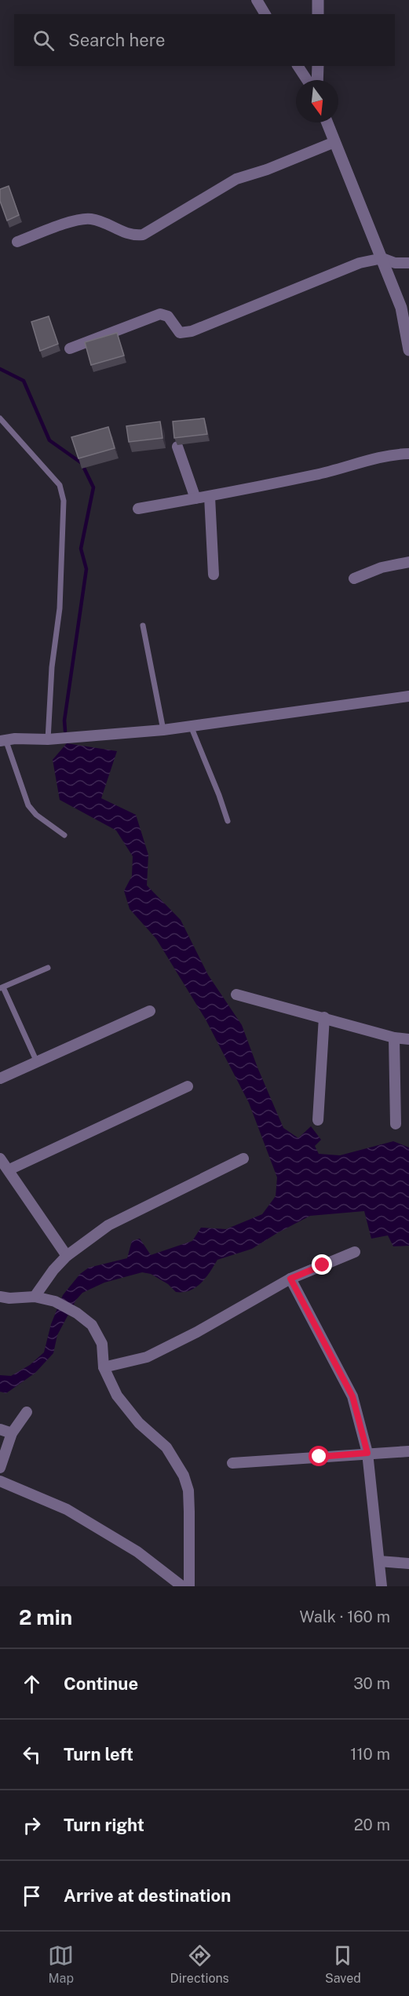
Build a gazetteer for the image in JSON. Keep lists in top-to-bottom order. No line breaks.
{"north":"bottom","page":{"search":"Search here","heading":["2 min","Walk · 160 m"],"list":[["Continue","30 m"],["Turn left","110 m"],["Turn right","20 m"],"Arrive at destination"],"nav":["Map","Directions","Saved"]}}
